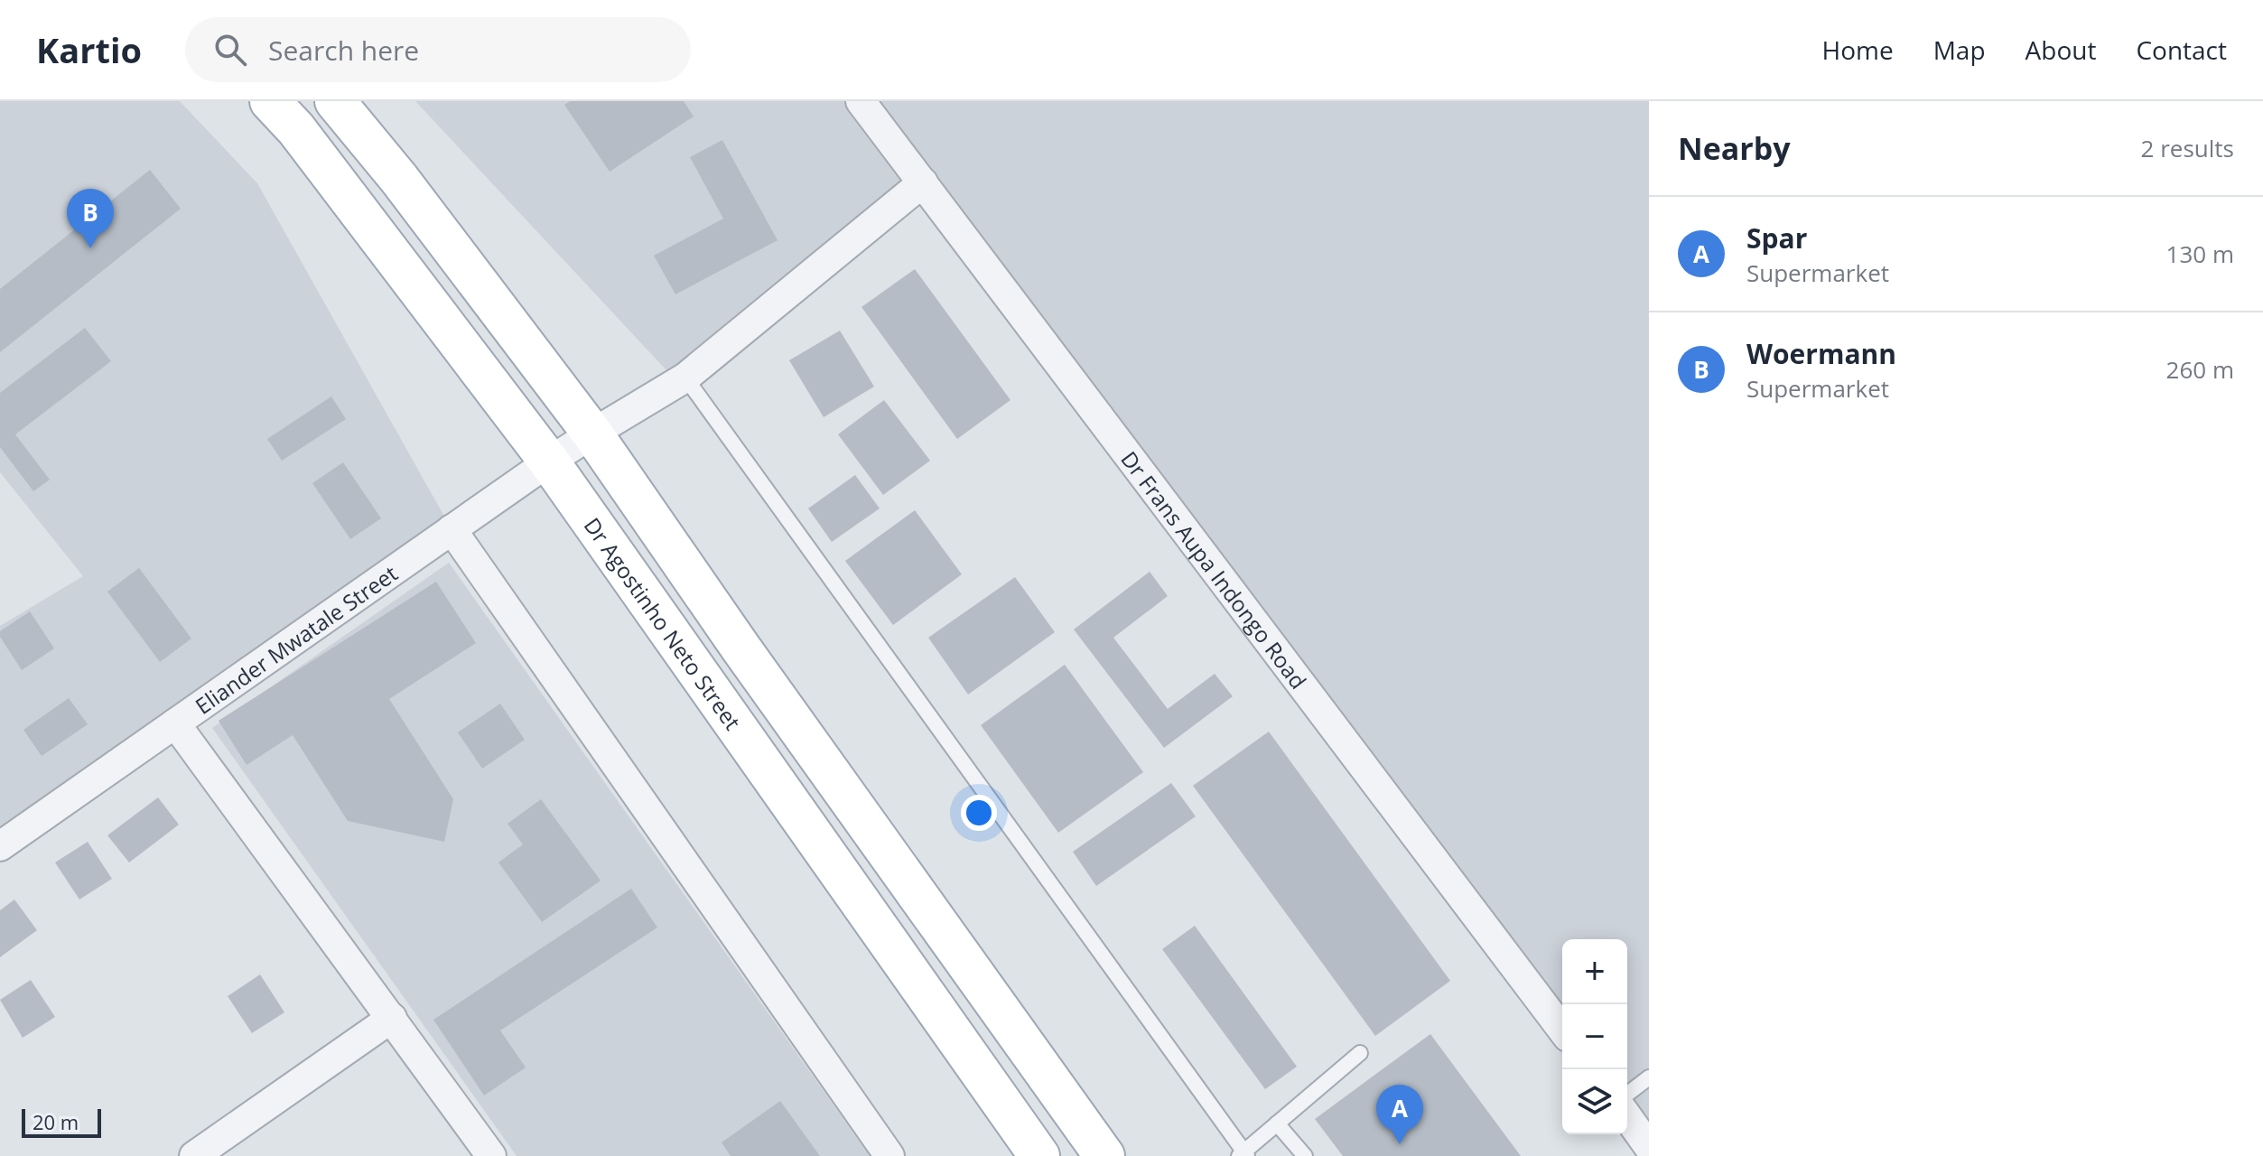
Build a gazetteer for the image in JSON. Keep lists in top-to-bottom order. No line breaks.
{"streets":{"main road":["Dr Agostinho Neto Street"],"street":["Dr Frans Aupa Indongo Road","Eliander Mwatale Street"]},"crossings":[["Dr Frans Aupa Indongo Road","Eliander Mwatale Street"],["Dr Agostinho Neto Street","Eliander Mwatale Street"]],"scale_bar":"20 m","page":{"header":"Kartio","search":"Search here","nav":["Home","Map","About","Contact"],"heading":["Nearby","2 results"],"pins":["B","A"],"list":[{"mark":"A","name":"Spar","note":"Supermarket","value":"130 m"},{"mark":"B","name":"Woermann","note":"Supermarket","value":"260 m"}],"map_buttons":["+","−"],"scale":"20 m"}}
